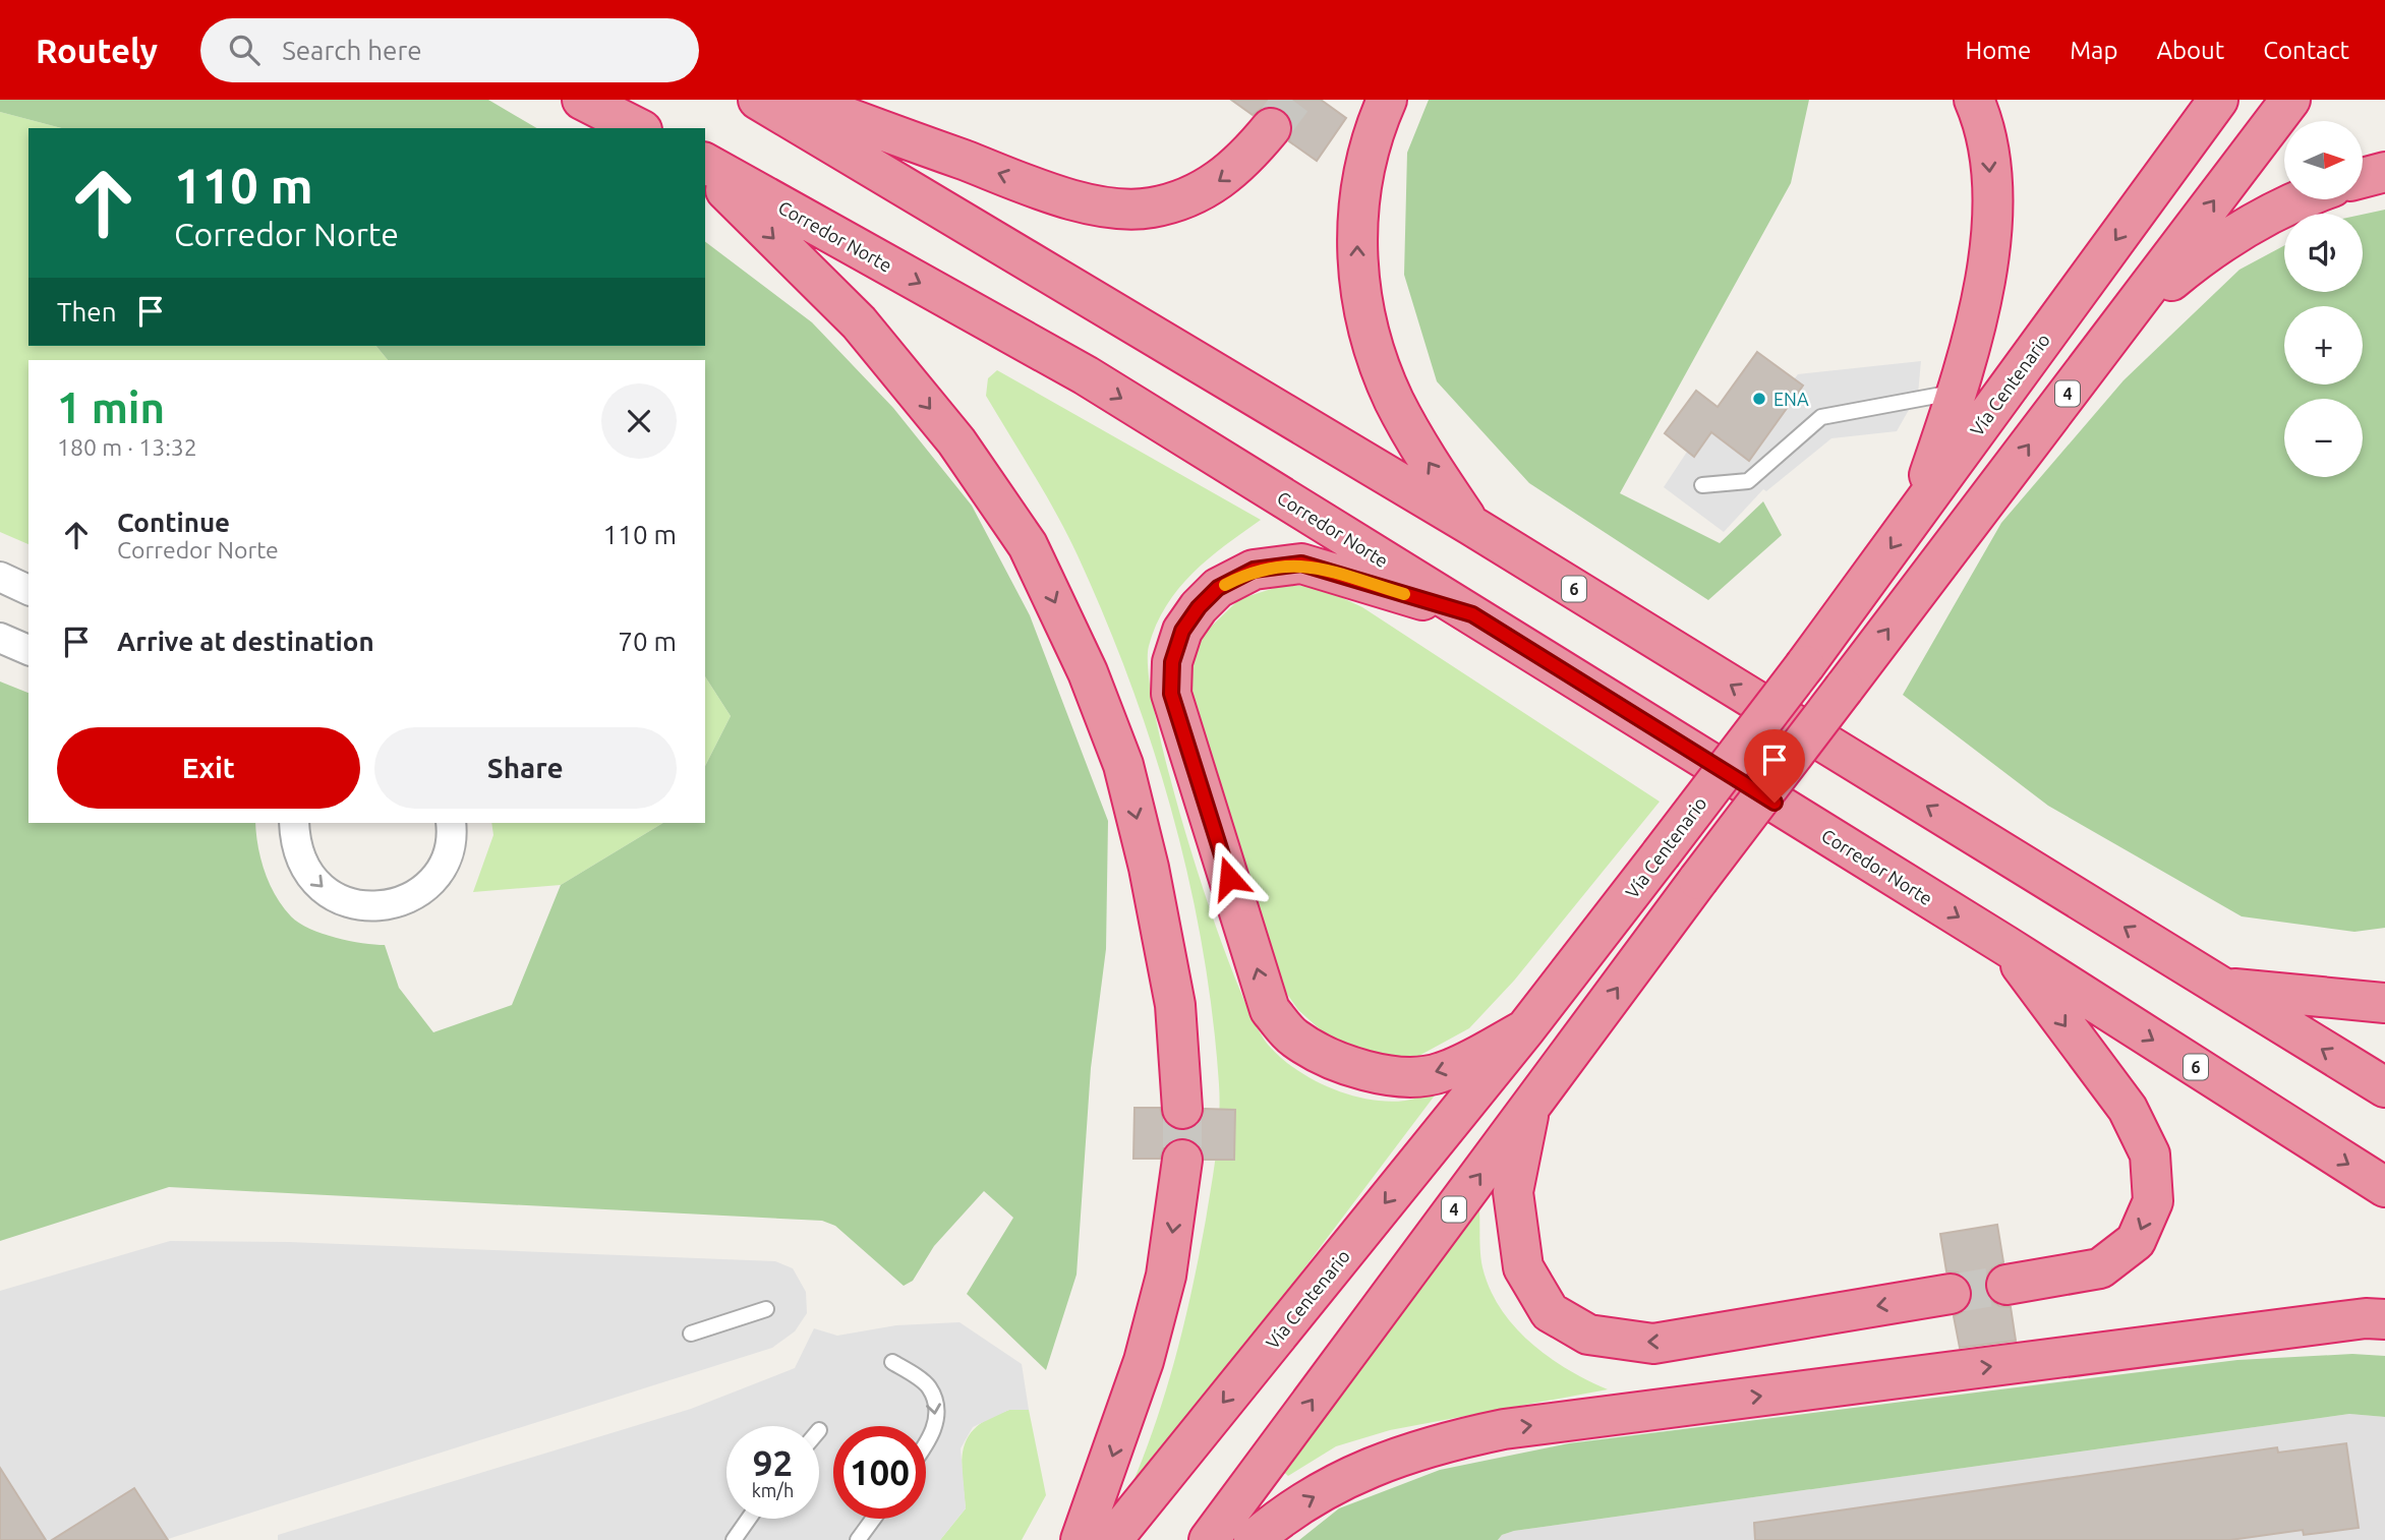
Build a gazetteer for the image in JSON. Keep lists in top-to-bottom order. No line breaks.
{"streets":{"highway":["Corredor Norte","Vía Centenario","4","6"]},"places":["ENA"],"north":"right","page":{"header":"Routely","search":"Search here","nav":["Home","Map","About","Contact"],"map_buttons":["+","−"],"turn":["110 m","Corredor Norte"],"then":"Then","heading":["1 min","180 m · 13:32"],"list":[{"name":"Continue","note":"Corredor Norte","value":"110 m"},{"name":"Arrive at destination","value":"70 m"}],"buttons":["Exit","Share"],"speed":"92 km/h","limit":"100"}}
